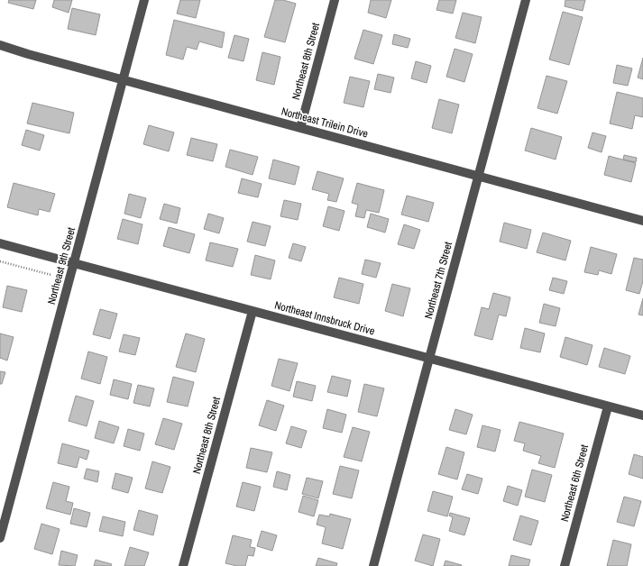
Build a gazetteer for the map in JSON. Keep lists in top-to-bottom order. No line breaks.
{"streets":{"street":["Northeast 8th Street","Northeast Trilein Drive","Northeast 9th Street","Northeast 7th Street","Northeast Innsbruck Drive","Northeast 6th Street"]},"crossings":[["Northeast 8th Street","Northeast Trilein Drive"],["Northeast 8th Street","Northeast Innsbruck Drive"],["Northeast Trilein Drive","Northeast 9th Street"],["Northeast Trilein Drive","Northeast 7th Street"],["Northeast 9th Street","Northeast Innsbruck Drive"],["Northeast 7th Street","Northeast Innsbruck Drive"],["Northeast Innsbruck Drive","Northeast 6th Street"]]}
